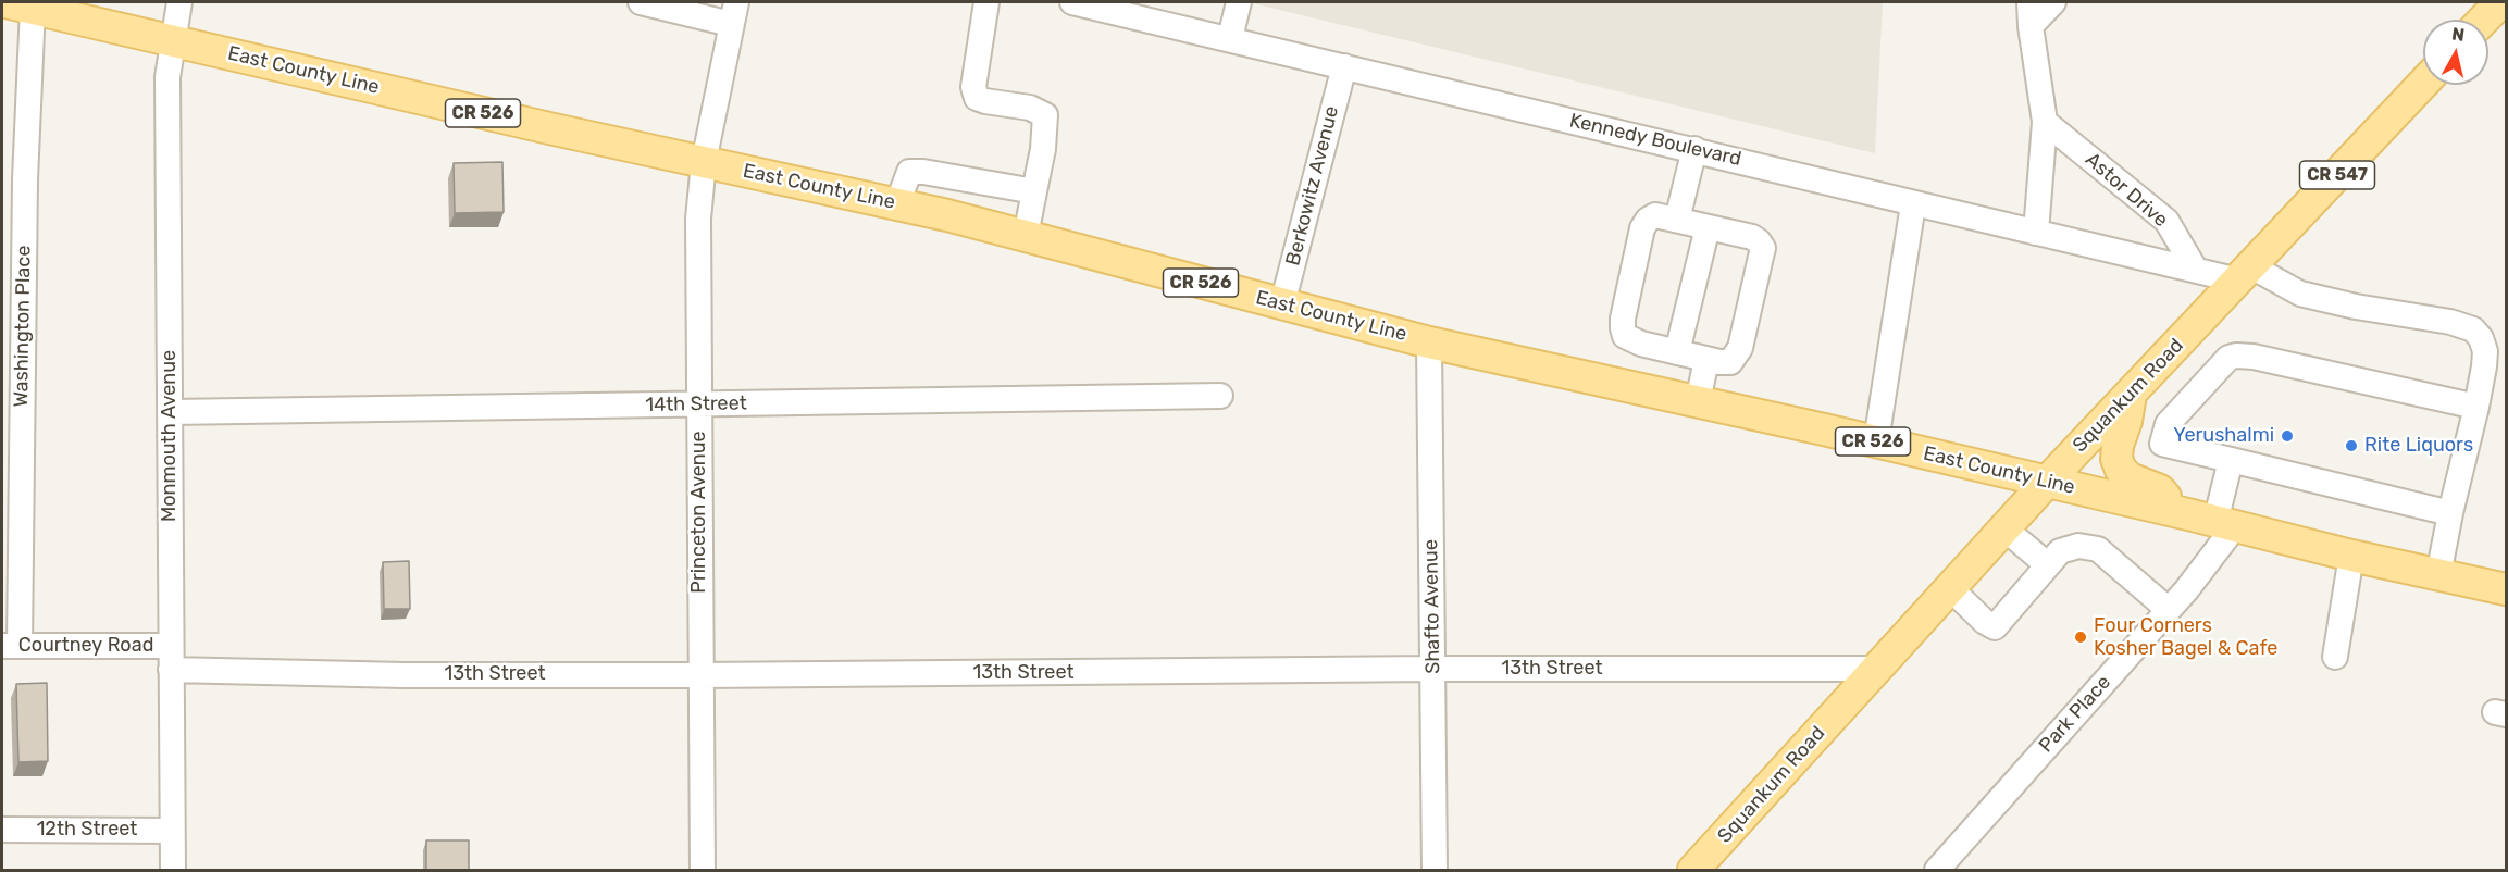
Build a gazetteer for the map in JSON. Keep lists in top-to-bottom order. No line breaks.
{"streets":{"main road":["East County Line","CR 526","CR 547","Squankum Road"],"street":["Kennedy Boulevard","Berkowitz Avenue","Astor Drive","Washington Place","14th Street","Monmouth Avenue","Princeton Avenue","Shafto Avenue","Courtney Road","13th Street","Park Place","12th Street"]},"crossings":[["East County Line","Kennedy Boulevard"],["East County Line","Berkowitz Avenue"],["East County Line","Washington Place"],["East County Line","Squankum Road"],["East County Line","Monmouth Avenue"],["East County Line","Princeton Avenue"],["East County Line","Shafto Avenue"],["East County Line","Park Place"],["Kennedy Boulevard","Berkowitz Avenue"],["Kennedy Boulevard","Astor Drive"],["Kennedy Boulevard","Squankum Road"],["Washington Place","Courtney Road"],["Squankum Road","13th Street"],["14th Street","Monmouth Avenue"],["14th Street","Princeton Avenue"],["Monmouth Avenue","Courtney Road"],["Monmouth Avenue","13th Street"],["Monmouth Avenue","12th Street"],["Princeton Avenue","13th Street"],["Shafto Avenue","13th Street"],["Courtney Road","13th Street"]],"places":["Yerushalmi","Rite Liquors","Four Corners Kosher Bagel & Cafe"],"north":"top"}
